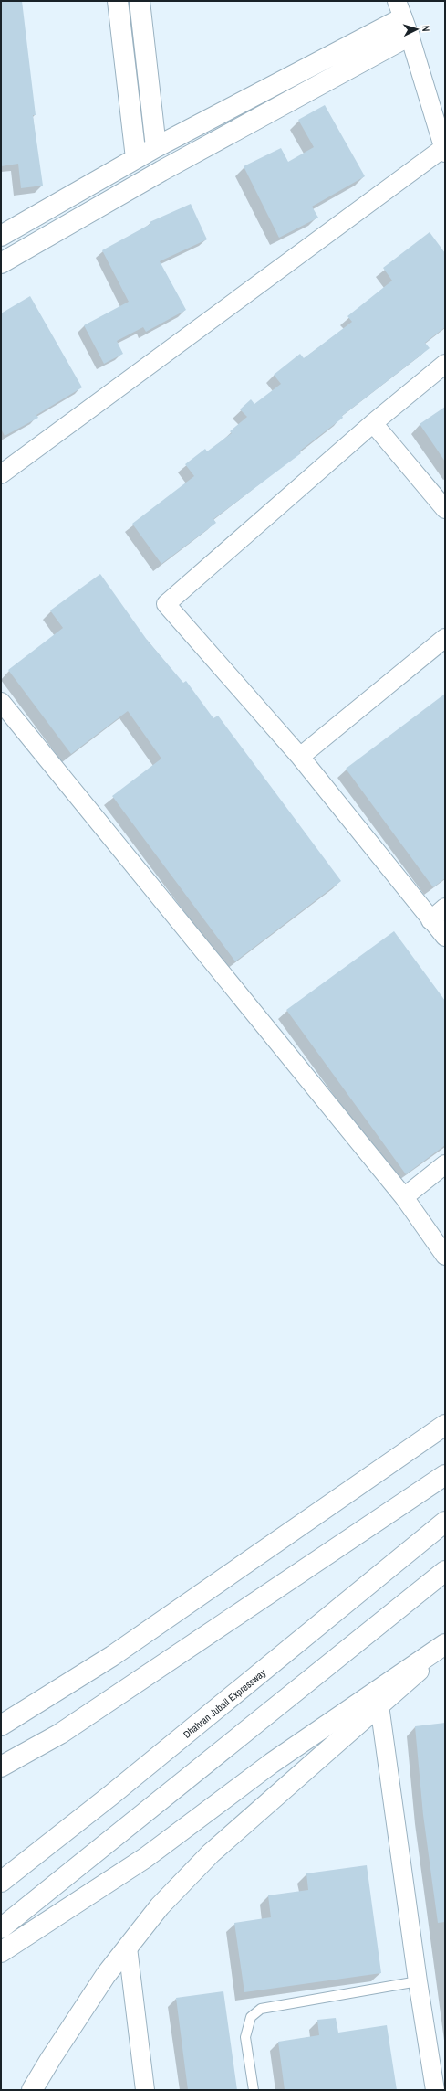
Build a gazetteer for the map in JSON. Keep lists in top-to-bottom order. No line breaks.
{"streets":{"main road":["Dhahran Jubail Expressway"]},"north":"right"}
